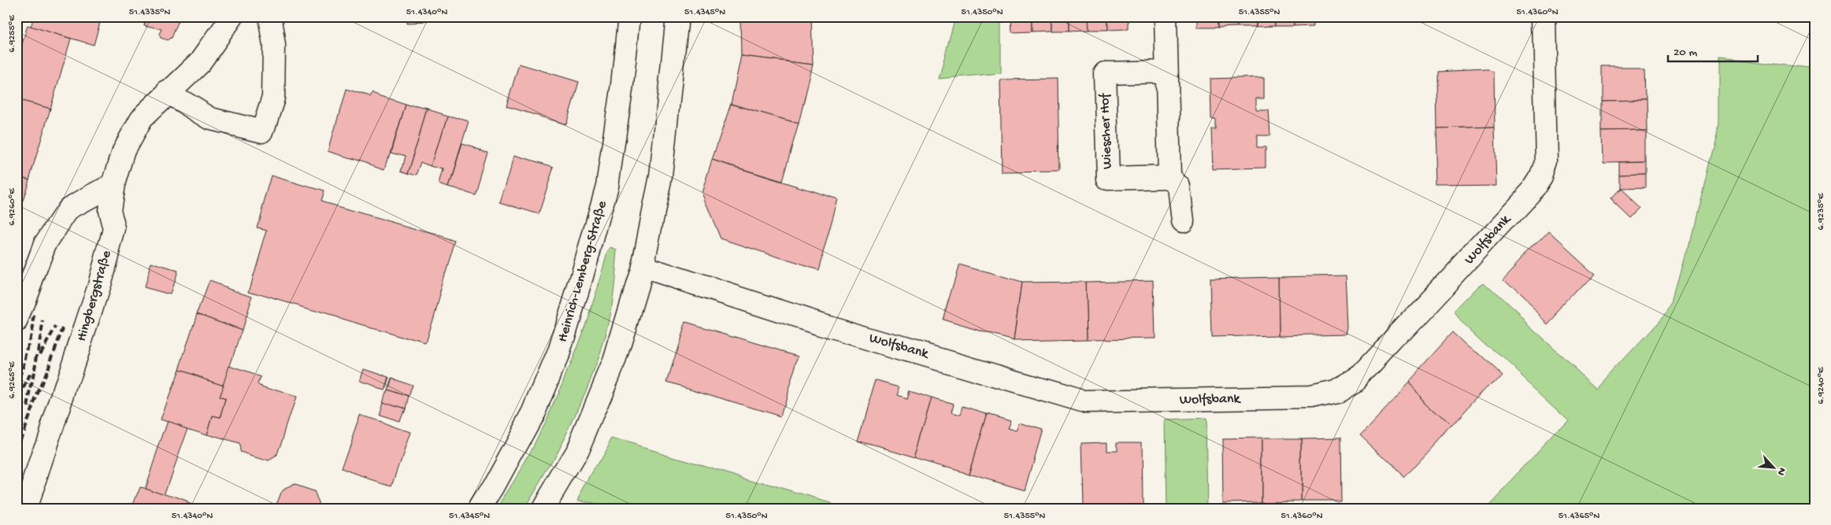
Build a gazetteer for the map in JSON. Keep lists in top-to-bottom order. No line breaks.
{"streets":{"street":["Wiescher Hof","Wolfsbank","Heinrich-Lemberg-Straße","Hingbergstraße"]},"scale_bar":"20 m","north":"bottom right","coordinates":["51.4335°N","51.4340°N","51.4345°N","51.4350°N","51.4355°N","51.4360°N","6.9255°E","6.9260°E","6.9235°E","6.9265°E","6.9240°E","51.4365°N"]}
